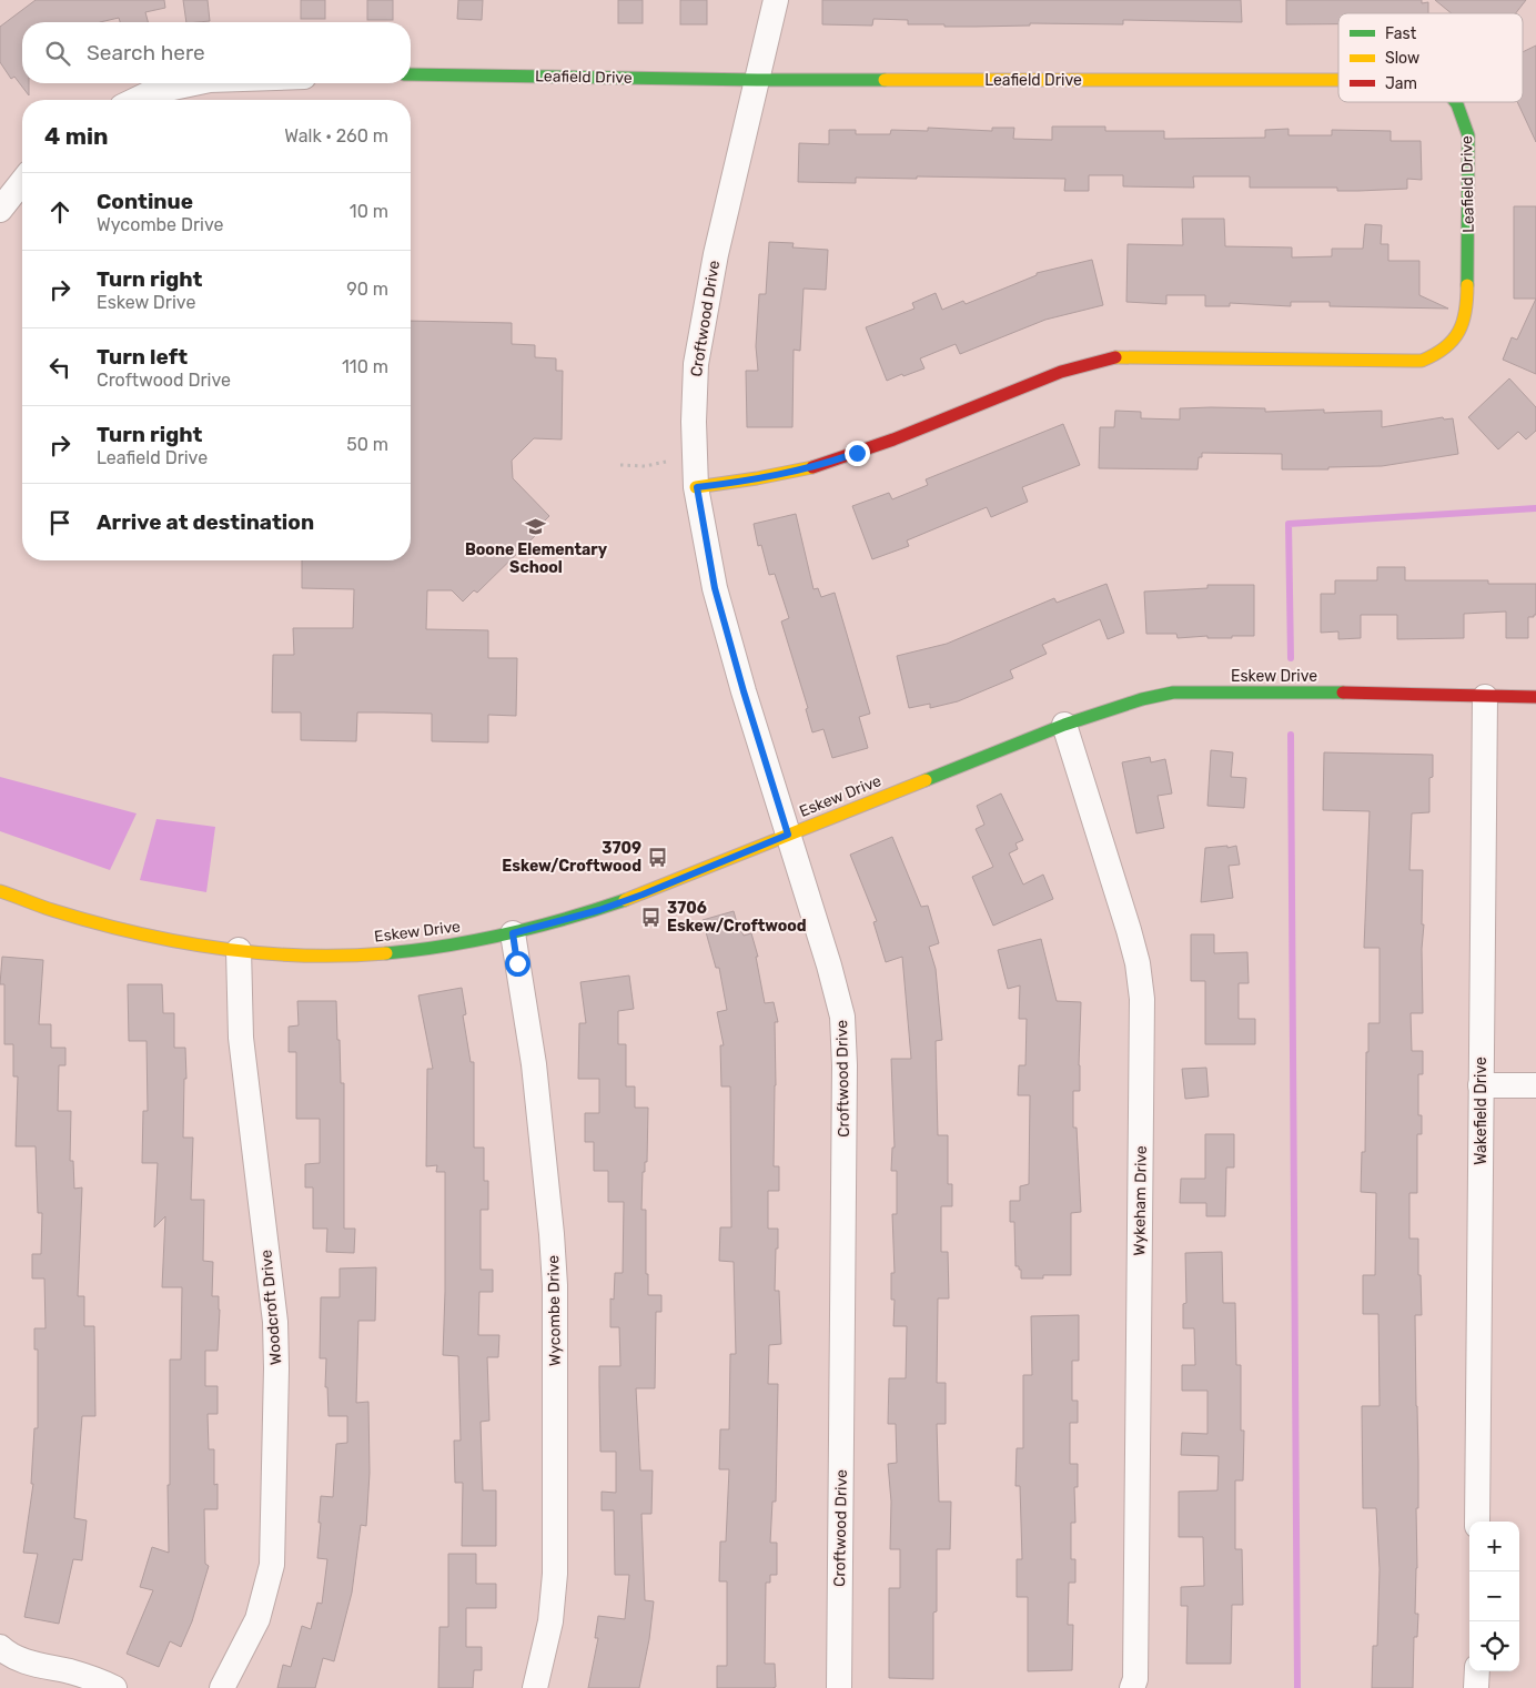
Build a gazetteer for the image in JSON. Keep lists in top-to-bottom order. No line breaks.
{"streets":{"street":["Leafield Drive","Croftwood Drive","Eskew Drive","Wakefield Drive","Wykeham Drive","Woodcroft Drive","Wycombe Drive"]},"crossings":[["Leafield Drive","Croftwood Drive"],["Croftwood Drive","Eskew Drive"],["Eskew Drive","Wakefield Drive"],["Eskew Drive","Wykeham Drive"],["Eskew Drive","Woodcroft Drive"],["Eskew Drive","Wycombe Drive"]],"places":{"school or university":["Boone Elementary School"],"bus stop":["3709 Eskew/Croftwood","3706 Eskew/Croftwood"]},"legend":["Fast","Slow","Jam"],"page":{"search":"Search here","heading":["4 min","Walk · 260 m"],"list":[["Continue","Wycombe Drive","10 m"],["Turn right","Eskew Drive","90 m"],["Turn left","Croftwood Drive","110 m"],["Turn right","Leafield Drive","50 m"],"Arrive at destination"],"map_buttons":["+","−"]}}
